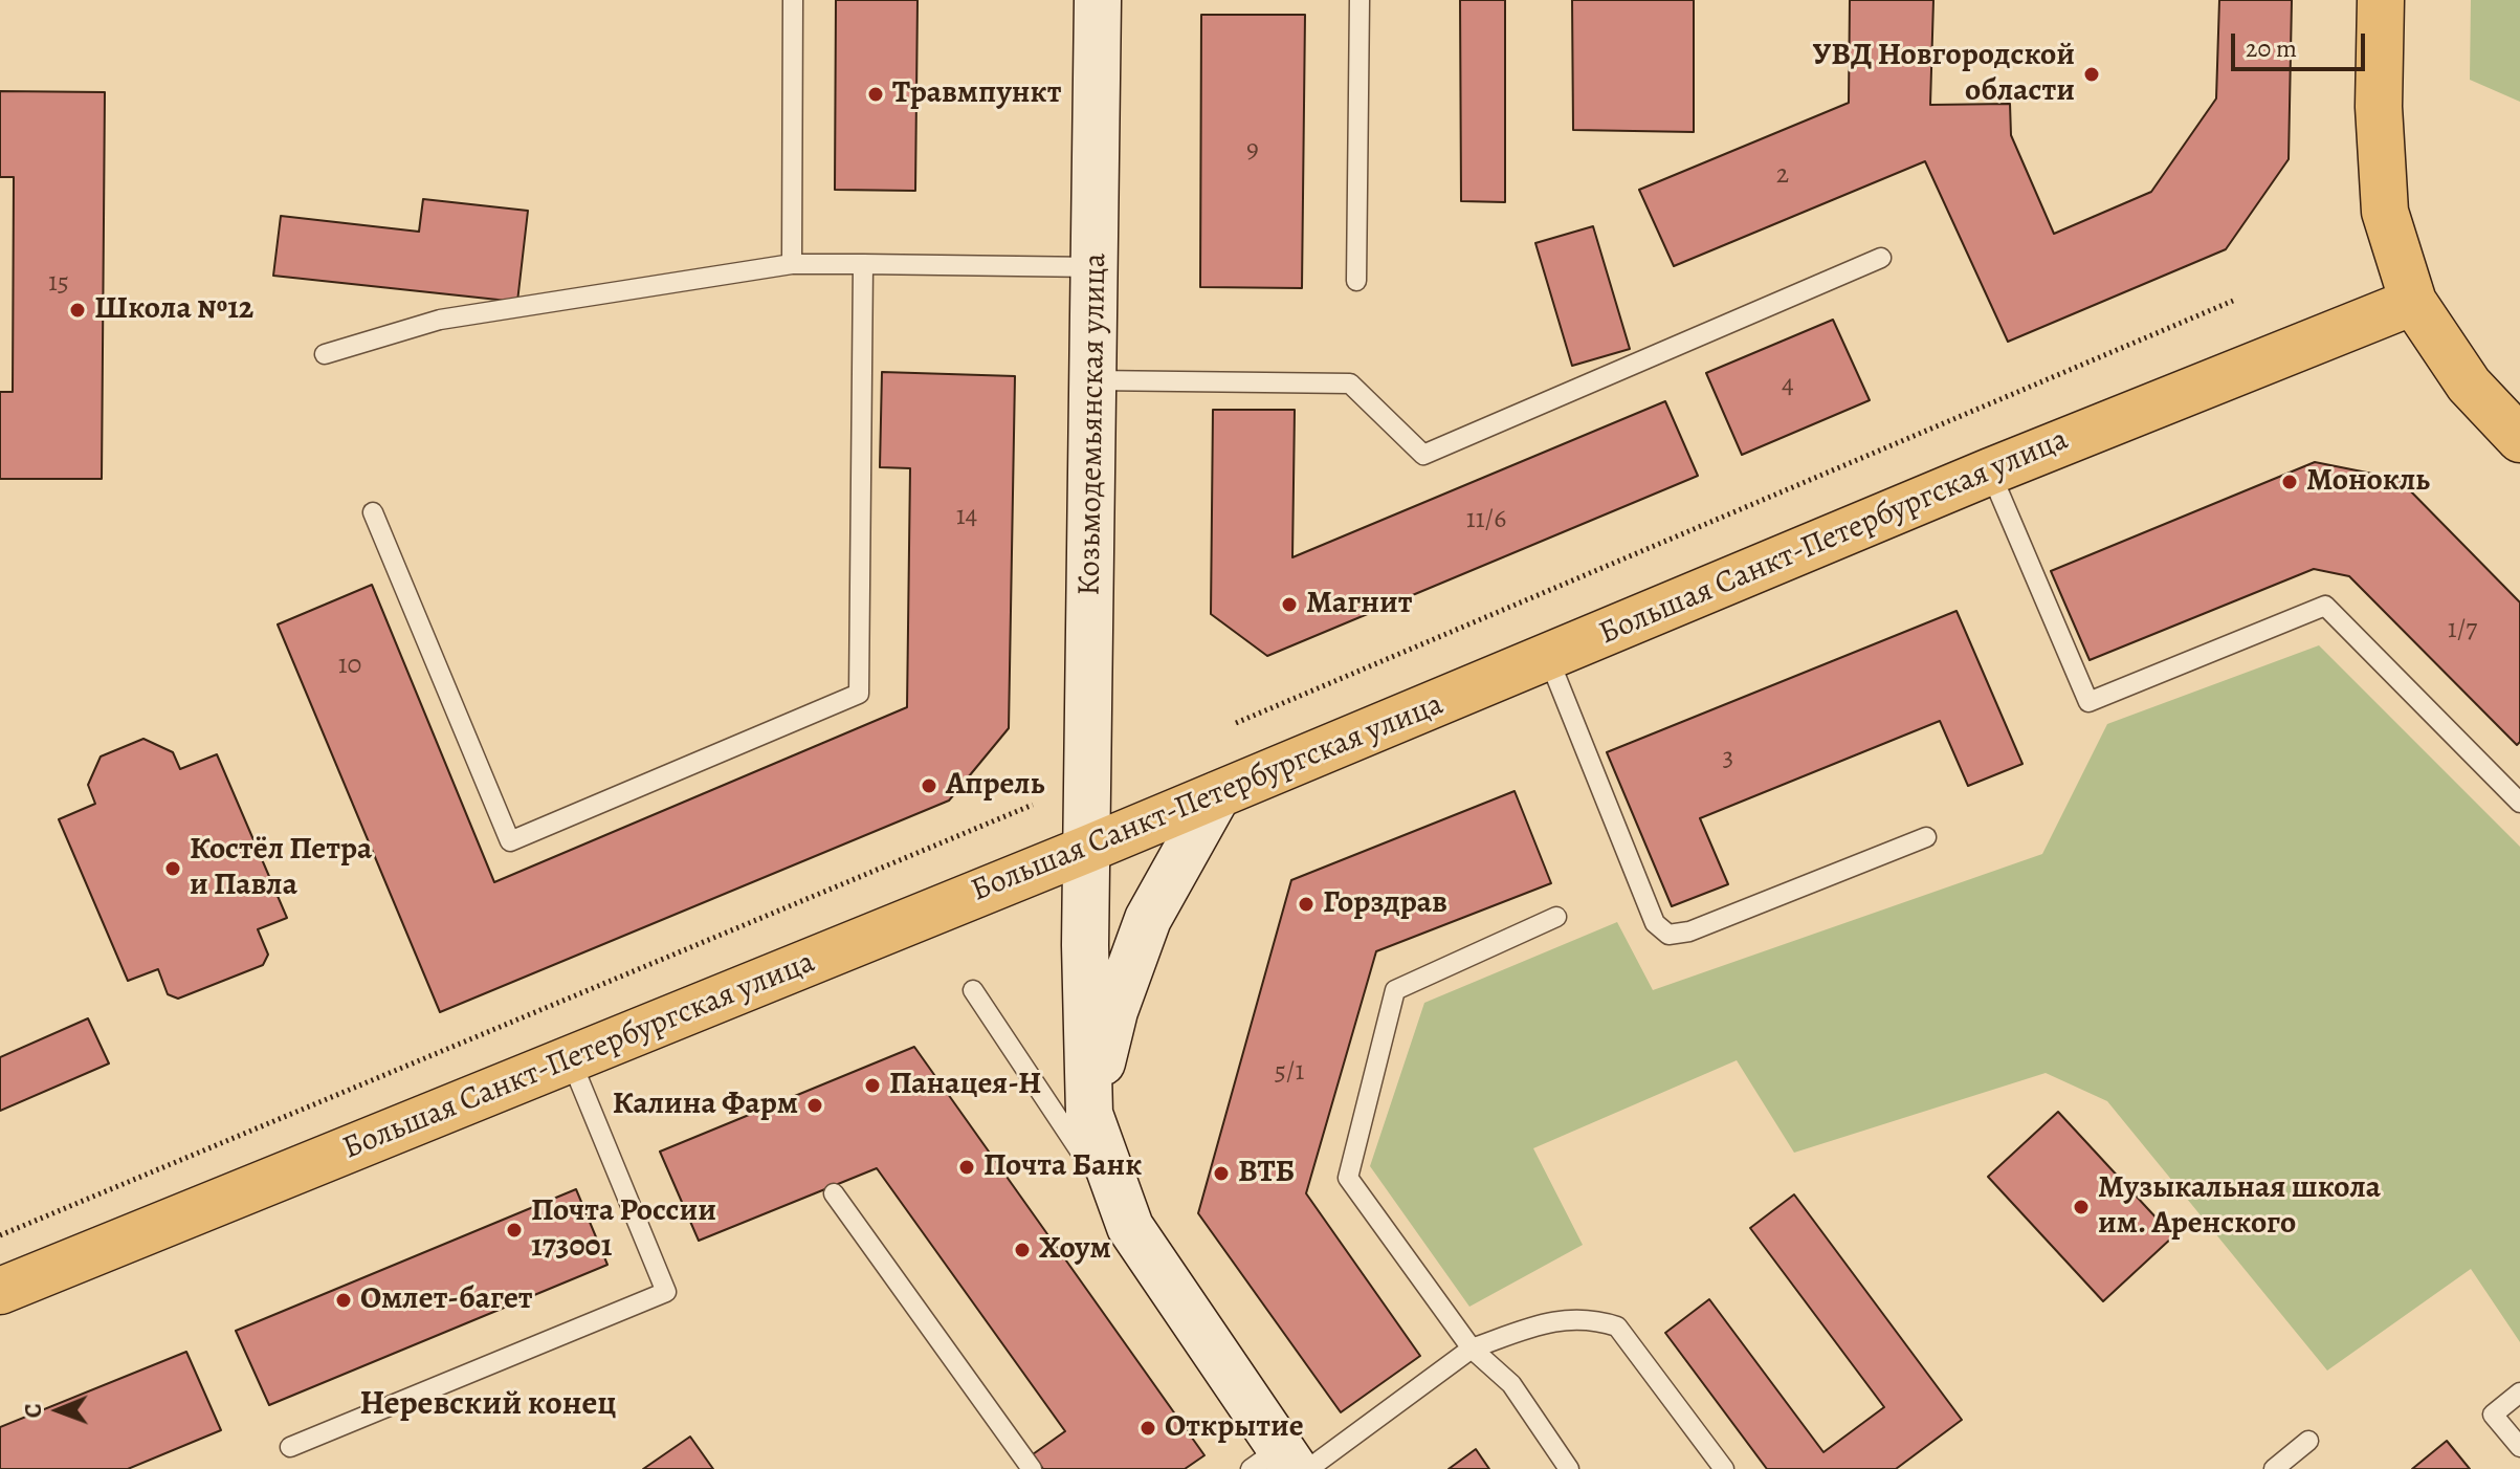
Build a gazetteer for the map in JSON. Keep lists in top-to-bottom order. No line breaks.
{"streets":{"main road":["Большая Санкт-Петербургская улица"],"street":["Козьмодемьянская улица"]},"crossings":[["Козьмодемьянская улица","Большая Санкт-Петербургская улица"]],"districts":["Неревский конец"],"places":["УВД Новгородской области","Травмпункт","Школа №12","Монокль","Магнит","Апрель","Костёл Петра и Павла","Горздрав","Панацея-Н","Калина Фарм","Почта Банк","ВТБ","Музыкальная школа им. Аренского","Почта России 173001","Хоум","Омлет-багет","Открытие"],"house_numbers":["9","2","15","4","14","11/6","1/7","10","3","5/1"],"scale_bar":"20 m","north":"left"}
